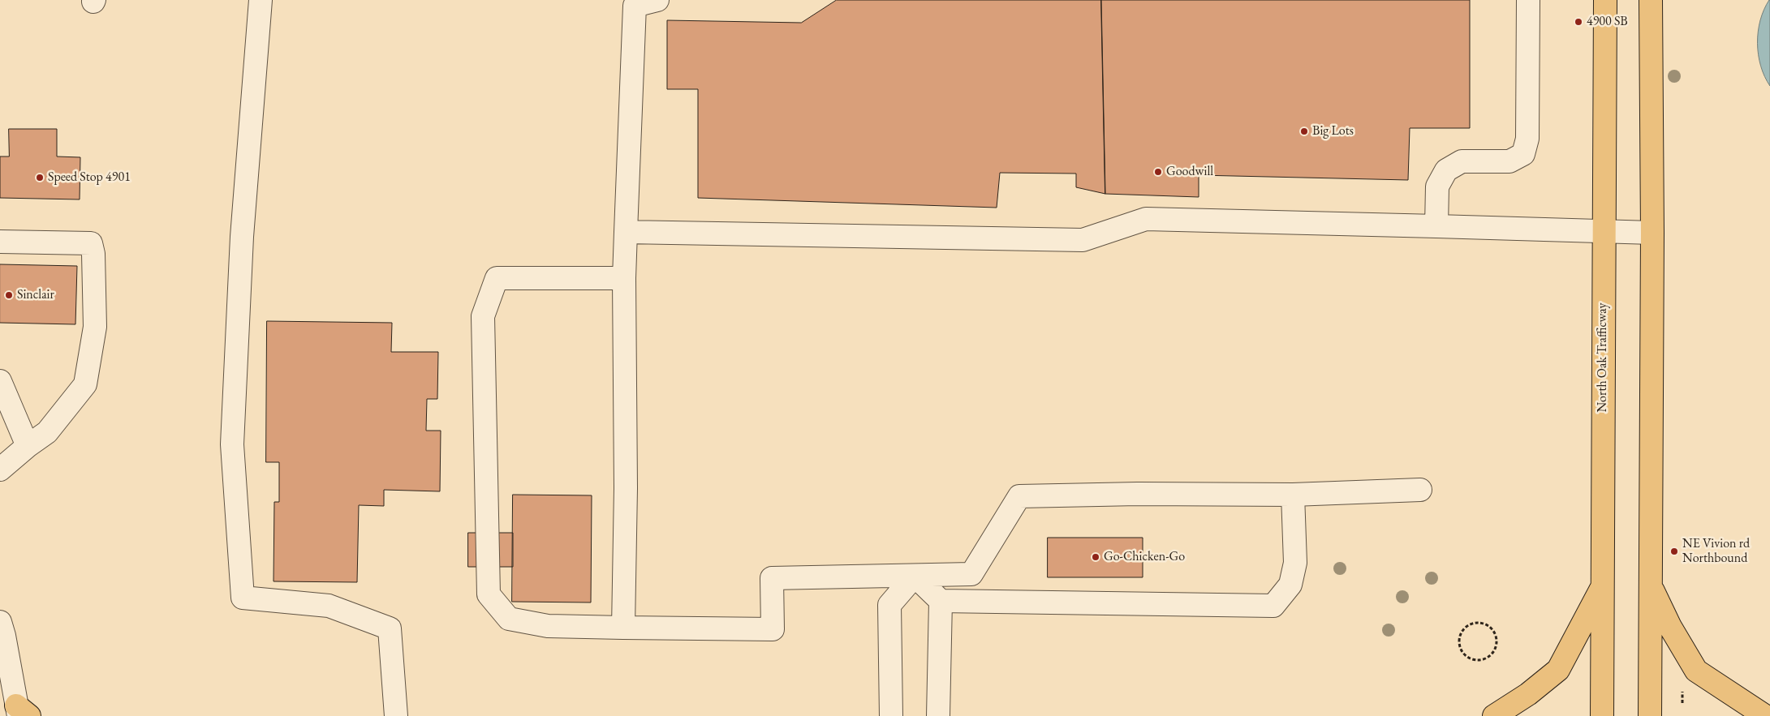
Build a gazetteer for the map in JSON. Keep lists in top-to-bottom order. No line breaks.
{"streets":{"main road":["North Oak Trafficway"]},"places":["4900 SB","Big Lots","Goodwill","Speed Stop 4901","Sinclair","NE Vivion rd Northbound","Go-Chicken-Go"]}
